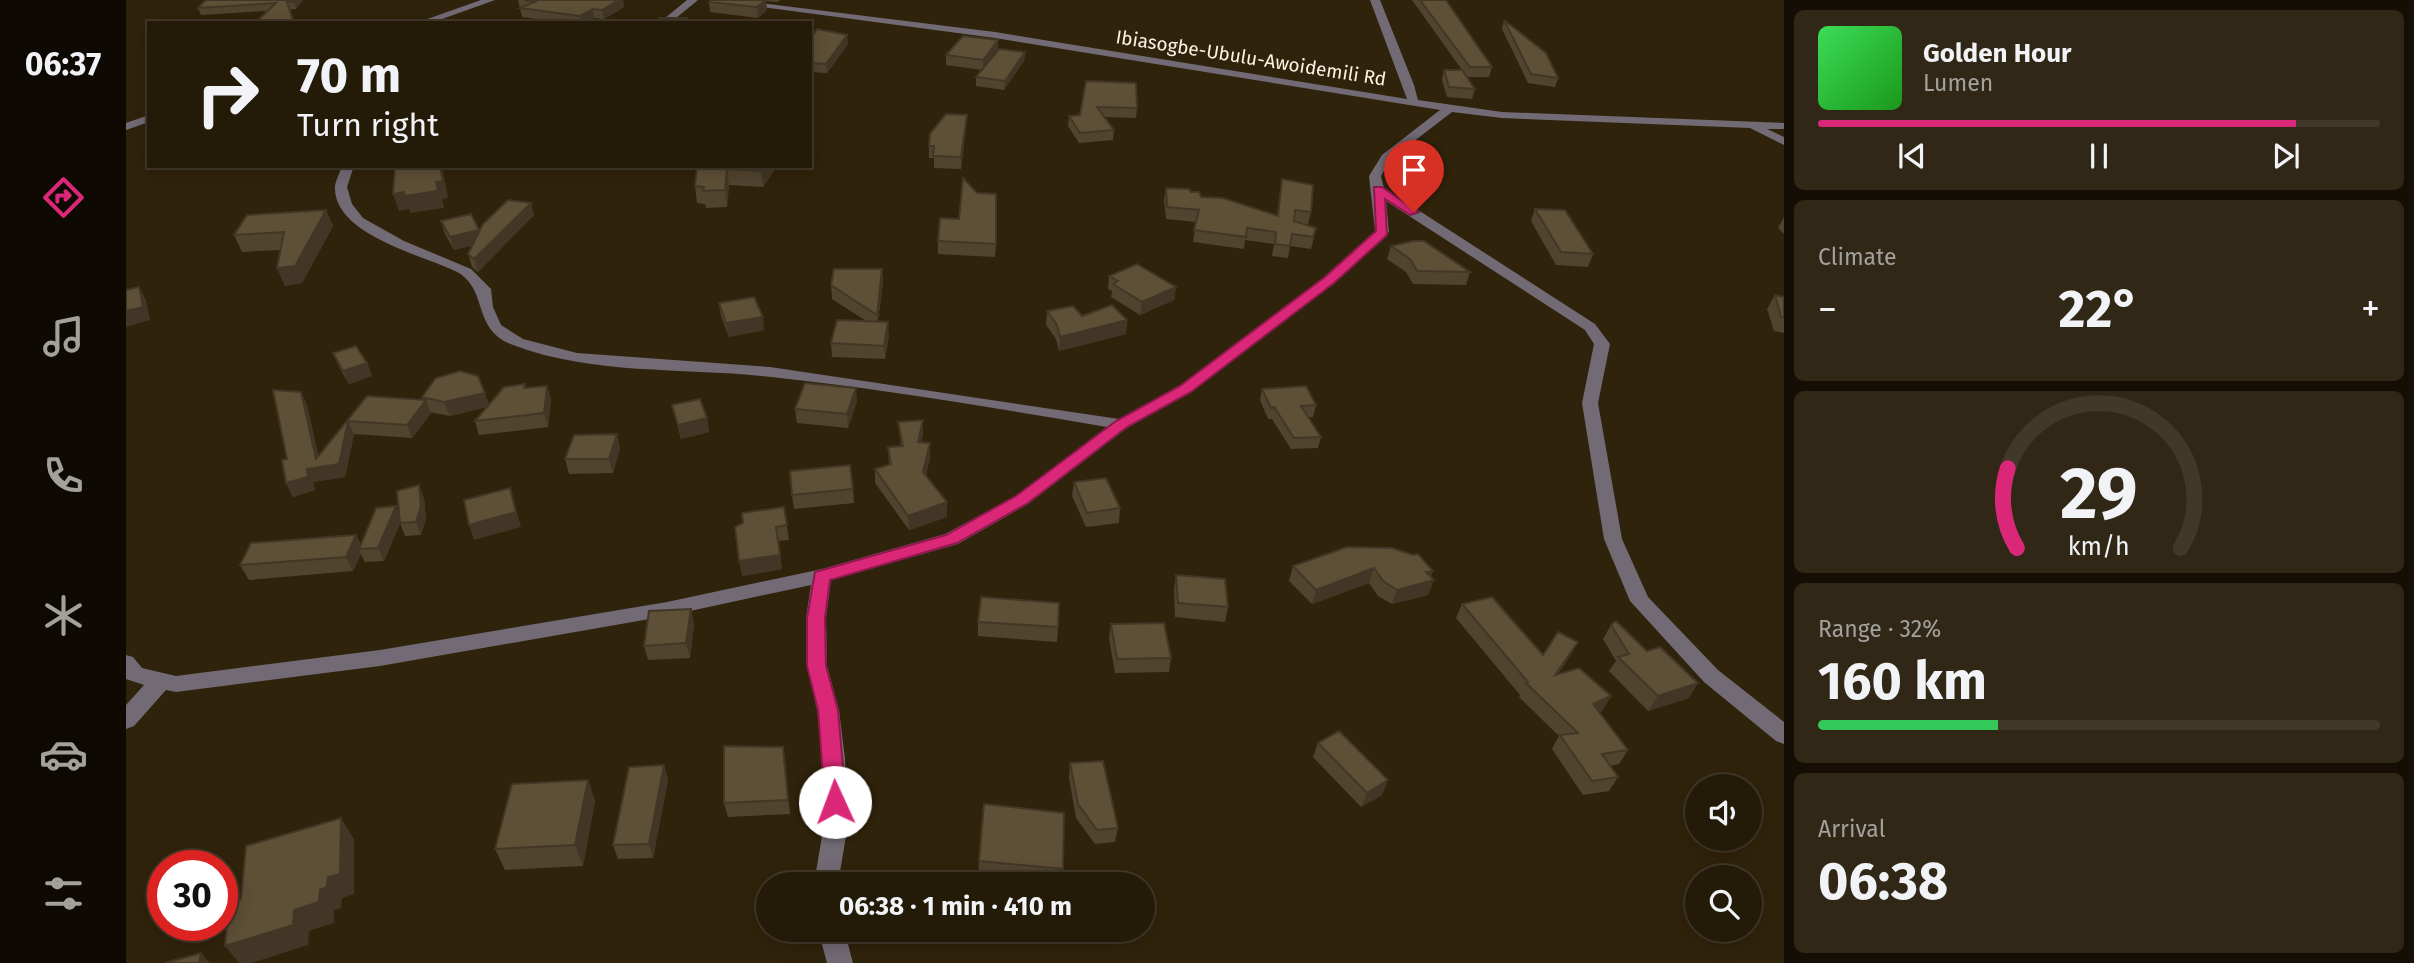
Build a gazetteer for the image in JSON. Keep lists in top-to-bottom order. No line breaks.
{"streets":{"street":["Ibiasogbe-Ubulu-Awoidemili Rd"]},"page":{"tabs":"06:37","turn":["70 m","Turn right"],"song":["Golden Hour","Lumen"],"tile":["Climate",["Range · 32%","160 km"],["Arrival","06:38"]],"heat":["−","22°","+"],"limit":"30","trip":"06:38 · 1 min · 410 m","gauge":["29","km/h"]}}
